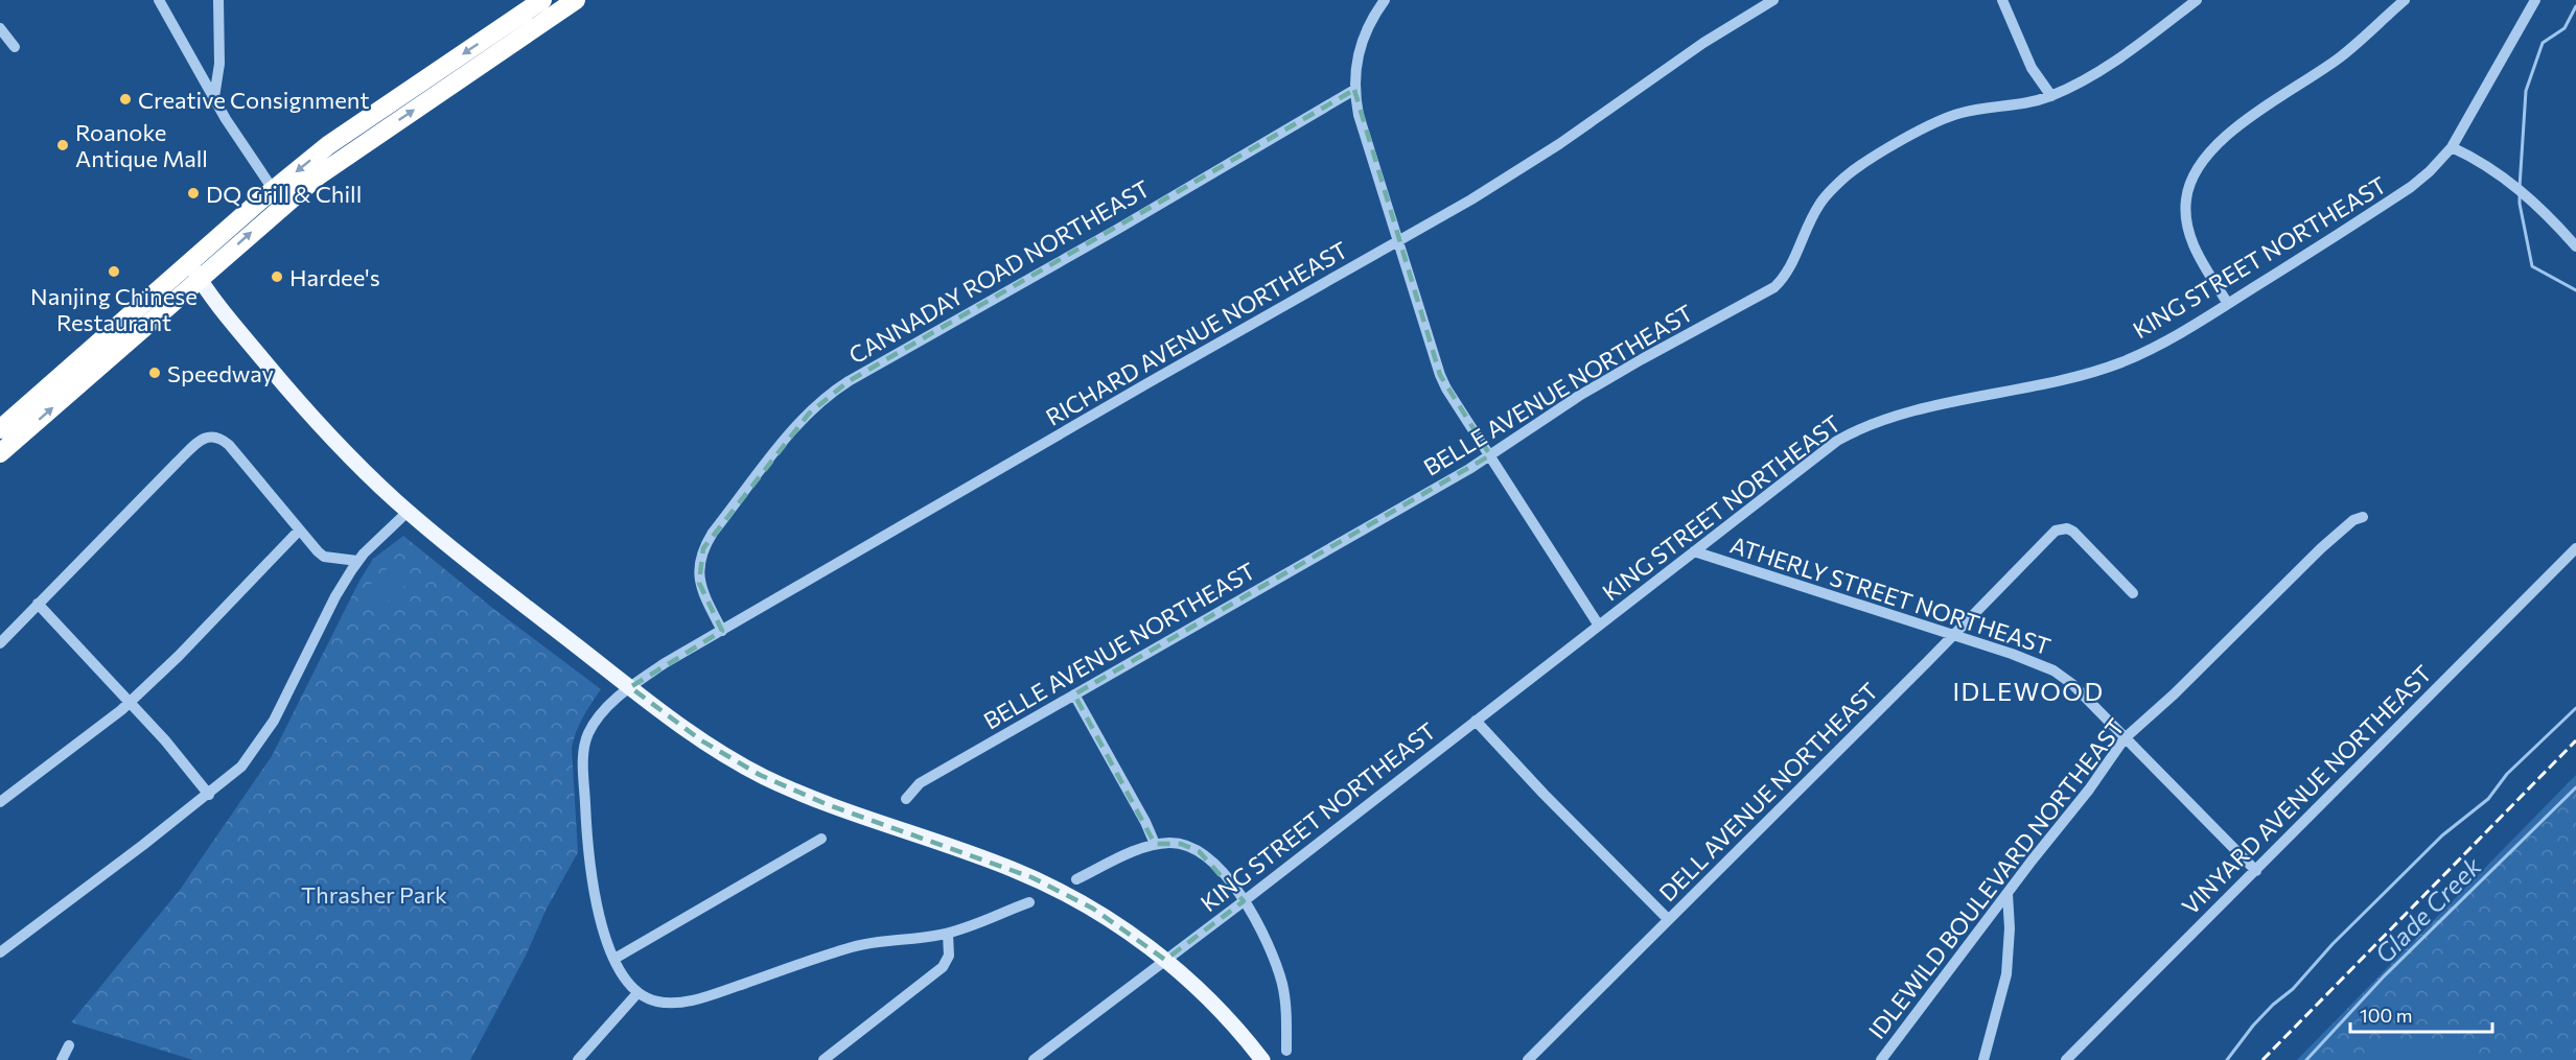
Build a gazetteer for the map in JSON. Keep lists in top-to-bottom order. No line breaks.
{"streets":{"street":["KING STREET NORTHEAST","CANNADAY ROAD NORTHEAST","RICHARD AVENUE NORTHEAST","BELLE AVENUE NORTHEAST","ATHERLY STREET NORTHEAST","VINYARD AVENUE NORTHEAST","DELL AVENUE NORTHEAST","IDLEWILD BOULEVARD NORTHEAST"]},"crossings":[["KING STREET NORTHEAST","ATHERLY STREET NORTHEAST"],["CANNADAY ROAD NORTHEAST","RICHARD AVENUE NORTHEAST"],["ATHERLY STREET NORTHEAST","VINYARD AVENUE NORTHEAST"],["ATHERLY STREET NORTHEAST","DELL AVENUE NORTHEAST"],["ATHERLY STREET NORTHEAST","IDLEWILD BOULEVARD NORTHEAST"]],"districts":["IDLEWOOD"],"water":["Glade Creek"],"parks":["Thrasher Park"],"places":["Creative Consignment","Roanoke Antique Mall","DQ Grill & Chill","Nanjing Chinese Restaurant","Hardee's","Speedway"],"scale_bar":"100 m"}
